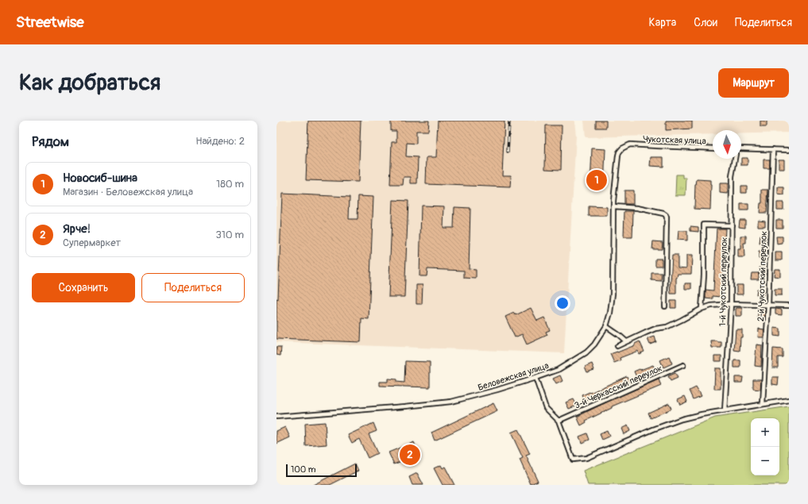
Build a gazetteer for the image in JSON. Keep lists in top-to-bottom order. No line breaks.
{"streets":{"street":["Чукотская улица","2-й Чукотский переулок","1-й Чукотский переулок","Беловежская улица","3-й Черкасский переулок"]},"crossings":[["Чукотская улица","Беловежская улица"]],"scale_bar":"100 m","north":"bottom","page":{"header":"Streetwise","nav":["Карта","Слои","Поделиться"],"buttons":["Маршрут",["Сохранить","Поделиться"]],"title":"Как добраться","heading":["Рядом","Найдено: 2"],"list":[{"mark":"1","name":"Новосиб-шина","note":"Магазин · Беловежская улица","value":"180 m"},{"mark":"2","name":"Ярче!","note":"Супермаркет","value":"310 m"}],"pins":["1","2"],"map_buttons":["+","−"],"scale":"100 m"}}
